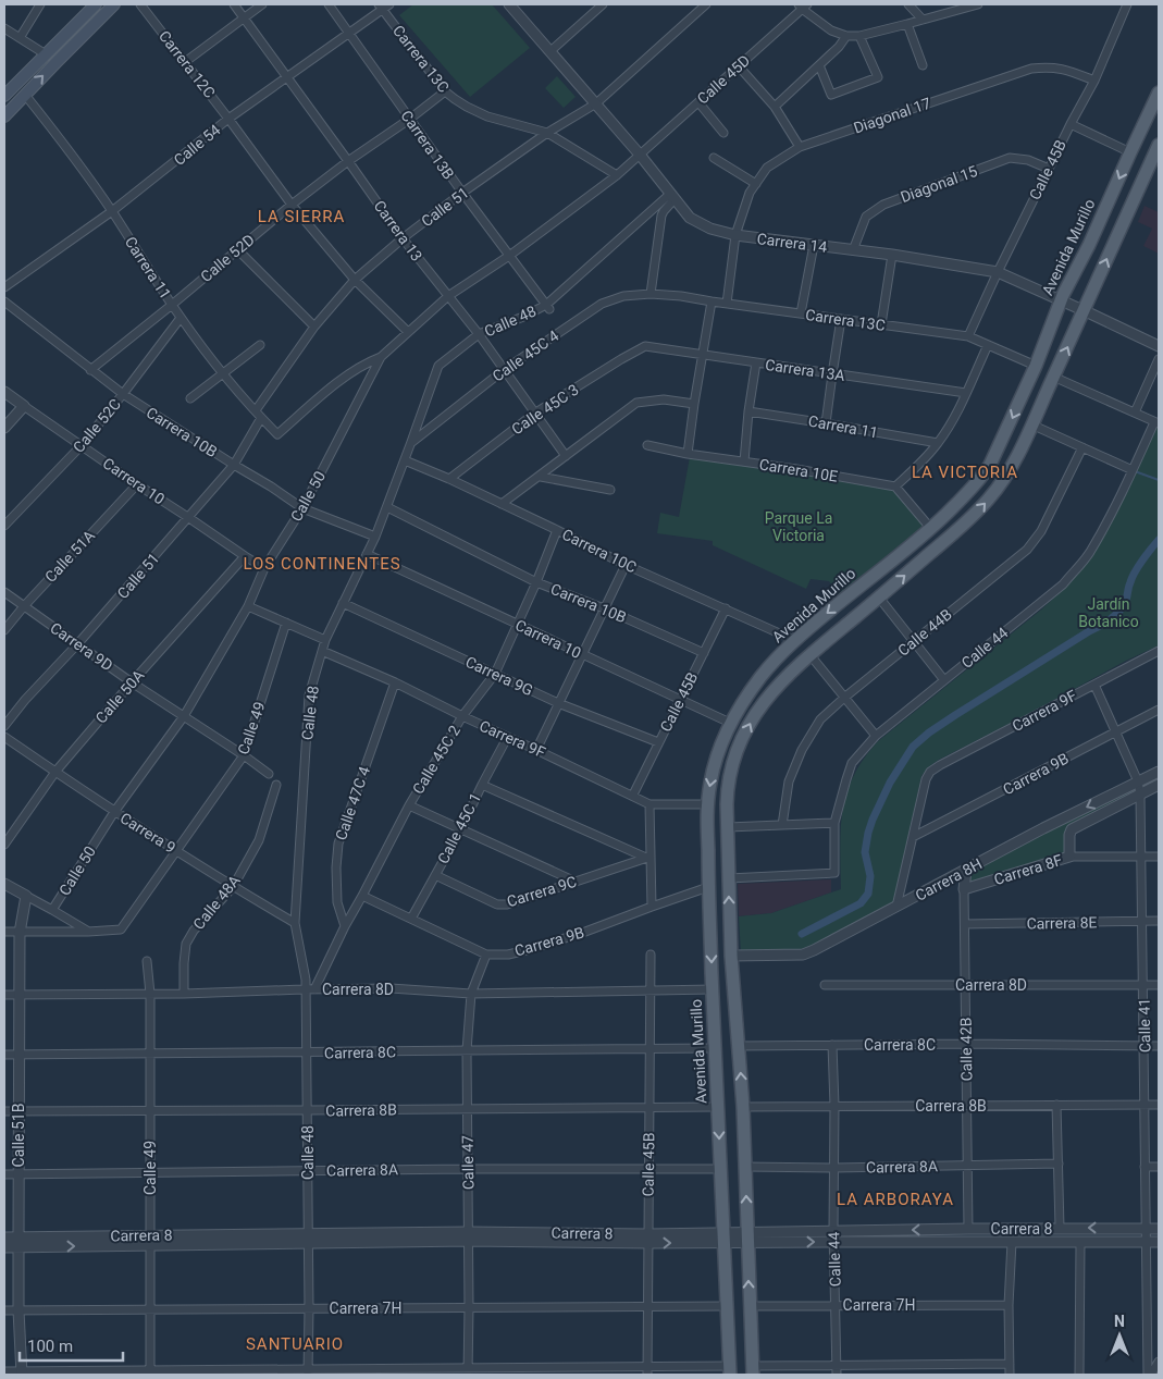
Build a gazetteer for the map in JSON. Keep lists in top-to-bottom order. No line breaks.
{"streets":{"main road":["Avenida Murillo"],"street":["Carrera 13C","Carrera 12C","Calle 45D","Diagonal 17","Calle 54","Carrera 13B","Calle 45B","Diagonal 15","Calle 51","Carrera 13","Carrera 14","Calle 52D","Carrera 11","Calle 48","Calle 45C 4","Carrera 13A","Calle 45C 3","Calle 52C","Carrera 10B","Carrera 10E","Carrera 10","Calle 50","Carrera 10C","Calle 51A","Calle 44B","Carrera 9D","Calle 44","Carrera 9G","Calle 50A","Carrera 9F","Calle 49","Calle 45C 2","Carrera 9B","Calle 47C 4","Calle 45C 1","Carrera 9","Carrera 8F","Carrera 8H","Carrera 9C","Calle 48A","Carrera 8E","Carrera 8D","Calle 41","Carrera 8C","Calle 42B","Carrera 8B","Calle 51B","Calle 47","Carrera 8A","Carrera 8","Carrera 7H"]},"crossings":[["Carrera 13C","Diagonal 17"],["Carrera 13C","Calle 54"],["Carrera 13C","Calle 45B"],["Carrera 13C","Calle 51"],["Carrera 13C","Avenida Murillo"],["Carrera 13C","Calle 52D"],["Carrera 13C","Calle 45C 4"],["Carrera 13C","Calle 50"],["Carrera 12C","Calle 54"],["Carrera 12C","Calle 51"],["Carrera 12C","Calle 52D"],["Carrera 12C","Calle 50"],["Calle 45D","Carrera 14"],["Calle 45D","Calle 50"],["Diagonal 17","Calle 45B"],["Diagonal 17","Carrera 14"],["Calle 54","Carrera 13B"],["Calle 54","Carrera 13"],["Calle 54","Carrera 11"],["Carrera 13B","Calle 51"],["Carrera 13B","Calle 52D"],["Carrera 13B","Calle 48"],["Carrera 13B","Calle 50"],["Calle 45B","Diagonal 15"],["Calle 45B","Carrera 14"],["Calle 45B","Carrera 10B"],["Calle 45B","Carrera 10"],["Calle 45B","Carrera 10C"],["Calle 45B","Carrera 9G"],["Calle 45B","Carrera 9F"],["Calle 45B","Carrera 8D"],["Calle 45B","Carrera 8C"],["Calle 45B","Carrera 8B"],["Calle 45B","Carrera 8A"],["Calle 45B","Carrera 8"],["Calle 45B","Carrera 7H"],["Diagonal 15","Carrera 14"],["Calle 51","Carrera 13"],["Calle 51","Carrera 14"],["Calle 51","Carrera 11"],["Calle 51","Carrera 10B"],["Calle 51","Carrera 10"],["Calle 51","Carrera 9D"],["Carrera 13","Calle 52D"],["Carrera 13","Calle 48"],["Carrera 13","Calle 45C 4"],["Carrera 13","Calle 45C 3"],["Carrera 13","Calle 50"],["Carrera 14","Avenida Murillo"],["Carrera 14","Calle 48"],["Carrera 14","Calle 50"],["Avenida Murillo","Carrera 10"],["Avenida Murillo","Carrera 10C"],["Avenida Murillo","Carrera 9B"],["Avenida Murillo","Carrera 8D"],["Avenida Murillo","Carrera 8C"],["Avenida Murillo","Carrera 8B"],["Avenida Murillo","Carrera 8A"],["Avenida Murillo","Carrera 8"],["Avenida Murillo","Carrera 7H"],["Calle 52D","Carrera 11"],["Calle 52D","Carrera 10B"],["Carrera 11","Calle 52C"],["Carrera 11","Calle 50"],["Calle 48","Calle 45C 4"],["Calle 48","Carrera 10B"],["Calle 48","Carrera 10"],["Calle 48","Carrera 10C"],["Calle 48","Carrera 9G"],["Calle 48","Carrera 9F"],["Calle 48","Carrera 9"],["Calle 48","Carrera 8D"],["Calle 48","Carrera 8C"],["Calle 48","Carrera 8B"],["Calle 48","Carrera 8A"],["Calle 48","Carrera 8"],["Calle 48","Carrera 7H"],["Carrera 13A","Calle 45C 3"],["Calle 45C 3","Carrera 10C"],["Calle 52C","Carrera 10B"],["Calle 52C","Carrera 10"],["Carrera 10B","Calle 50"],["Carrera 10B","Calle 45C 2"],["Carrera 10","Calle 50"],["Carrera 10","Calle 51A"],["Carrera 10","Calle 50A"],["Carrera 10","Calle 45C 2"],["Calle 50","Carrera 9D"],["Calle 50","Carrera 9"],["Carrera 10C","Calle 45C 2"],["Calle 51A","Carrera 9D"],["Carrera 9D","Calle 50A"],["Carrera 9D","Calle 49"],["Calle 44","Carrera 8C"],["Calle 44","Carrera 8B"],["Calle 44","Carrera 8A"],["Calle 44","Carrera 8"],["Calle 44","Carrera 7H"],["Carrera 9G","Calle 45C 2"],["Calle 50A","Carrera 9"],["Carrera 9F","Calle 45C 2"],["Carrera 9F","Carrera 9B"],["Carrera 9F","Calle 47C 4"],["Carrera 9F","Calle 45C 1"],["Carrera 9F","Calle 41"],["Calle 49","Carrera 9"],["Calle 49","Carrera 8D"],["Calle 49","Carrera 8C"],["Calle 49","Carrera 8B"],["Calle 49","Carrera 8A"],["Calle 49","Carrera 8"],["Calle 49","Carrera 7H"],["Calle 45C 2","Carrera 9B"],["Calle 45C 2","Calle 47C 4"],["Calle 45C 2","Carrera 8D"],["Carrera 9B","Calle 45C 1"],["Carrera 9B","Calle 41"],["Carrera 9B","Calle 47"],["Calle 45C 1","Carrera 9C"],["Carrera 9","Calle 48A"],["Carrera 8F","Calle 41"],["Carrera 8F","Calle 42B"],["Carrera 8H","Calle 41"],["Carrera 8H","Calle 42B"],["Calle 48A","Carrera 8D"],["Carrera 8E","Calle 41"],["Carrera 8E","Calle 42B"],["Carrera 8D","Calle 41"],["Carrera 8D","Calle 42B"],["Carrera 8D","Calle 51B"],["Carrera 8D","Calle 47"],["Calle 41","Carrera 8C"],["Calle 41","Carrera 8B"],["Calle 41","Carrera 8"],["Carrera 8C","Calle 42B"],["Carrera 8C","Calle 51B"],["Carrera 8C","Calle 47"],["Calle 42B","Carrera 8B"],["Calle 42B","Carrera 8A"],["Calle 42B","Carrera 8"],["Carrera 8B","Calle 51B"],["Carrera 8B","Calle 47"],["Calle 51B","Carrera 8A"],["Calle 51B","Carrera 8"],["Calle 51B","Carrera 7H"],["Calle 47","Carrera 8A"],["Calle 47","Carrera 8"],["Calle 47","Carrera 7H"]],"one_way":["Carrera 8H"],"districts":["LA SIERRA","LA VICTORIA","LOS CONTINENTES","LA ARBORAYA","SANTUARIO"],"parks":["Parque La Victoria","Jardín Botanico"],"scale_bar":"100 m","north":"top"}
